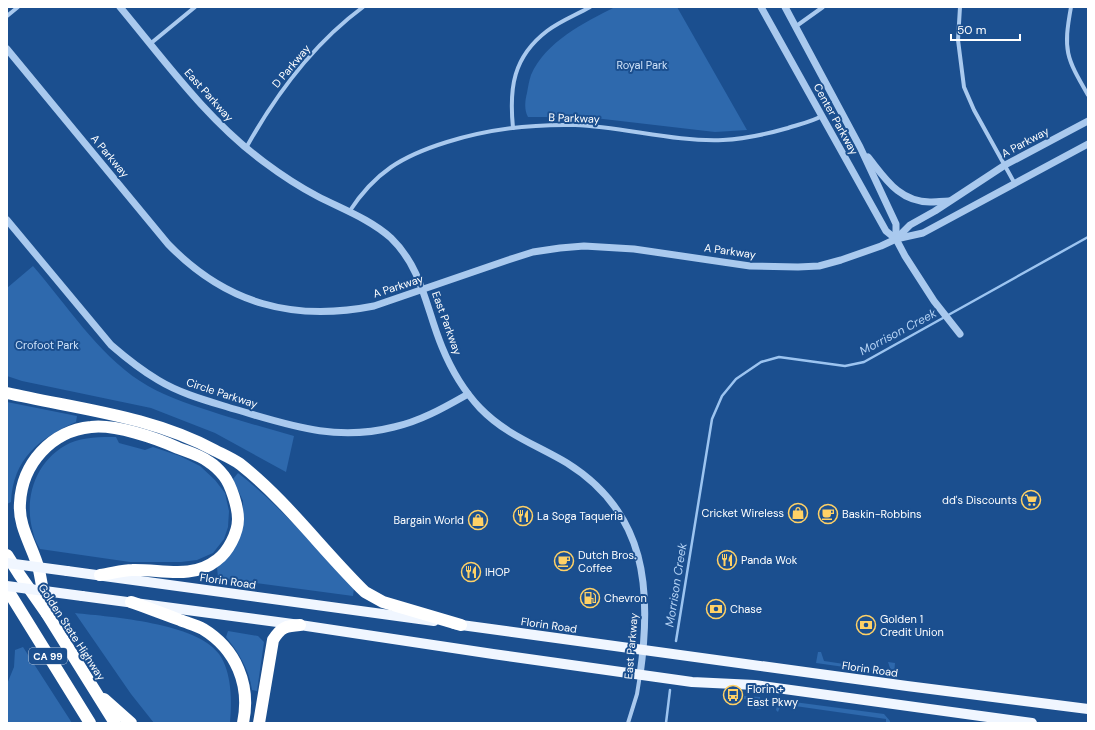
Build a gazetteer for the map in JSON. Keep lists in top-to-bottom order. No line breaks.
{"streets":{"highway":["Golden State Highway","CA 99"],"main road":["Florin Road"],"street":["D Parkway","East Parkway","B Parkway","Center Parkway","A Parkway","Circle Parkway"]},"crossings":[["D Parkway","East Parkway"],["East Parkway","B Parkway"],["East Parkway","A Parkway"],["East Parkway","Circle Parkway"],["East Parkway","Florin Road"],["B Parkway","Center Parkway"],["Center Parkway","A Parkway"]],"water":["Morrison Creek"],"parks":["Royal Park","Crofoot Park"],"places":{"supermarket":["dd's Discounts"],"shop":["Cricket Wireless","Bargain World"],"cafe":["Baskin-Robbins","Dutch Bros. Coffee"],"restaurant":["La Soga Taqueria","Panda Wok","IHOP"],"fuel station":["Chevron"],"bank":["Chase","Golden 1 Credit Union"],"bus stop":["Florin + East Pkwy"]},"scale_bar":"50 m"}
